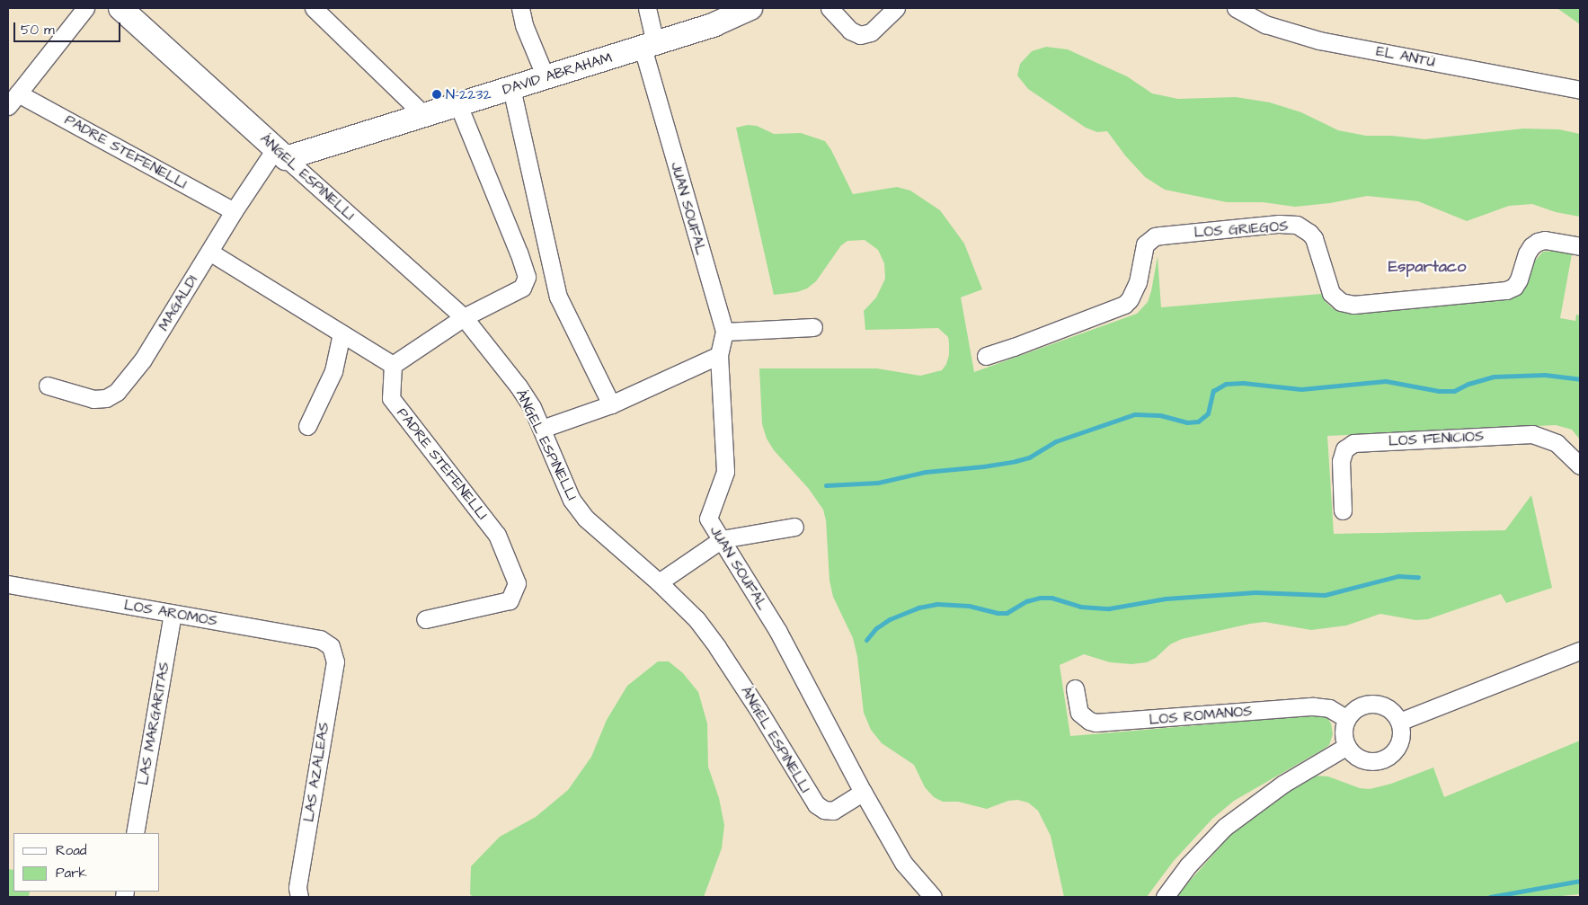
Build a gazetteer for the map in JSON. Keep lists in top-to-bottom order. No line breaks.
{"streets":{"main road":["DAVID ABRAHAM","ÁNGEL ESPINELLI"],"street":["EL ANTÚ","PADRE STEFENELLI","JUAN SOUFAL","LOS GRIEGOS","MAGALDI","LOS FENICIOS","LOS AROMOS","LOS ROMANOS","LAS MARGARITAS","LAS AZALEAS"]},"crossings":[["DAVID ABRAHAM","ÁNGEL ESPINELLI"],["DAVID ABRAHAM","JUAN SOUFAL"],["DAVID ABRAHAM","MAGALDI"],["PADRE STEFENELLI","MAGALDI"],["ÁNGEL ESPINELLI","JUAN SOUFAL"],["ÁNGEL ESPINELLI","MAGALDI"],["LOS AROMOS","LAS MARGARITAS"],["LOS AROMOS","LAS AZALEAS"]],"districts":["Espartaco"],"places":["N-2232"],"legend":["Road","Park"],"scale_bar":"50 m"}
